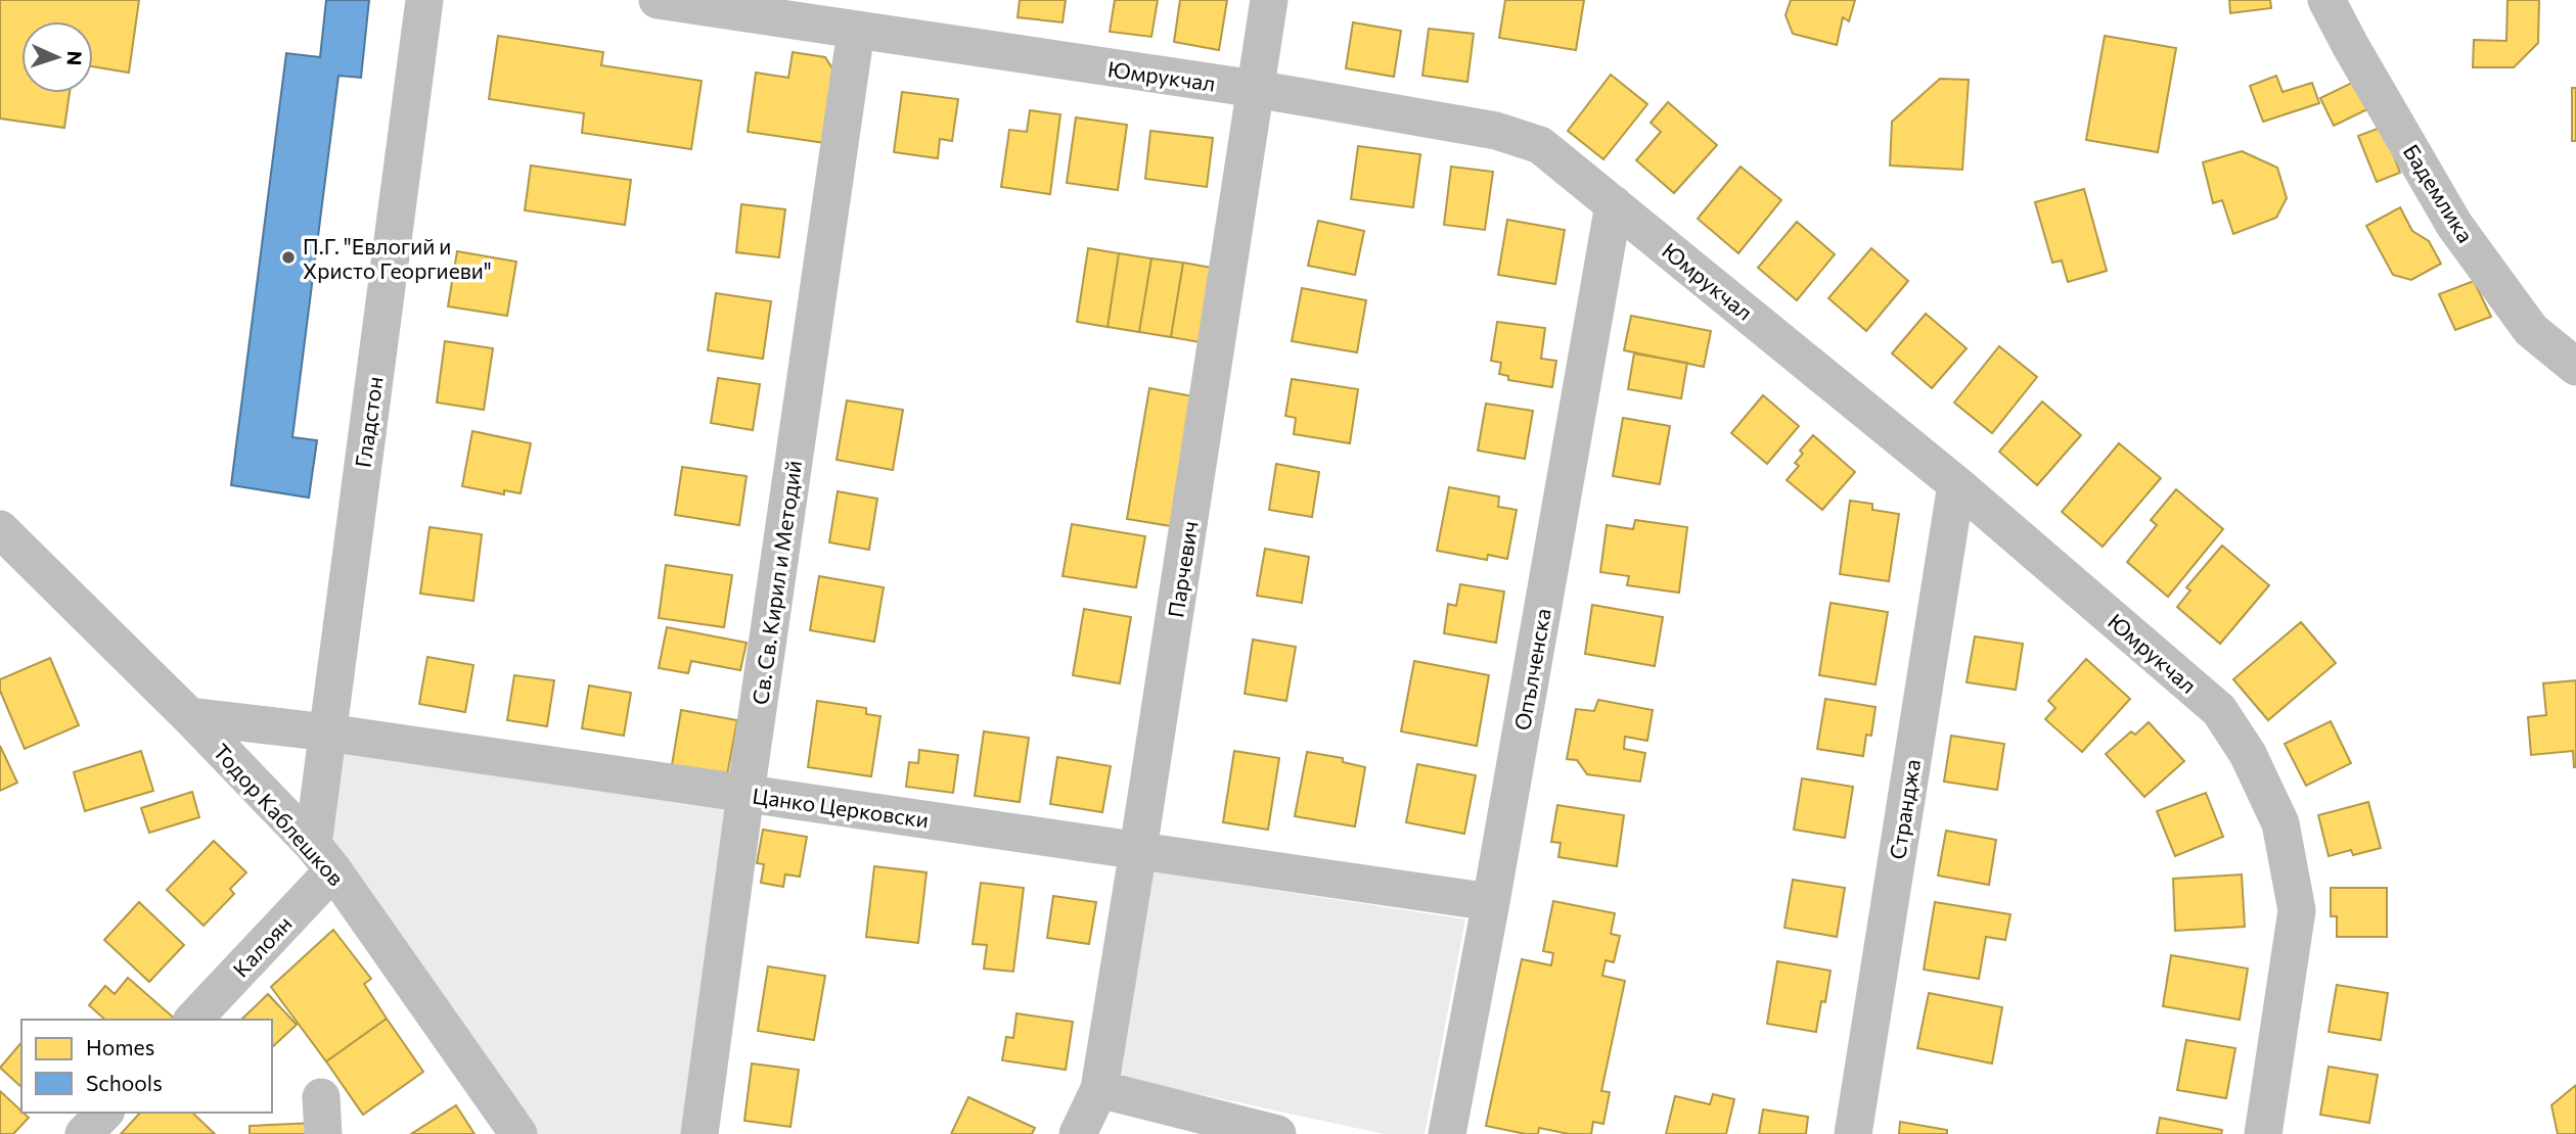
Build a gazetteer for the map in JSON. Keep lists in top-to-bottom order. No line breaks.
{"streets":{"street":["Юмрукчал","Бадемлика","Гладстон","Парчевич","Св. Св. Кирил и Методий","Опълченска","Цанко Церковски","Странджа","Тодор Каблешков","Калоян"]},"crossings":[["Юмрукчал","Парчевич"],["Юмрукчал","Св. Св. Кирил и Методий"],["Юмрукчал","Опълченска"],["Юмрукчал","Странджа"],["Гладстон","Цанко Церковски"],["Гладстон","Тодор Каблешков"],["Гладстон","Калоян"],["Парчевич","Цанко Церковски"],["Св. Св. Кирил и Методий","Цанко Церковски"],["Опълченска","Цанко Церковски"],["Цанко Церковски","Тодор Каблешков"],["Тодор Каблешков","Калоян"]],"places":["П.Г. \"Евлогий и Христо Георгиеви\""],"legend":["Homes","Schools"],"north":"right"}
